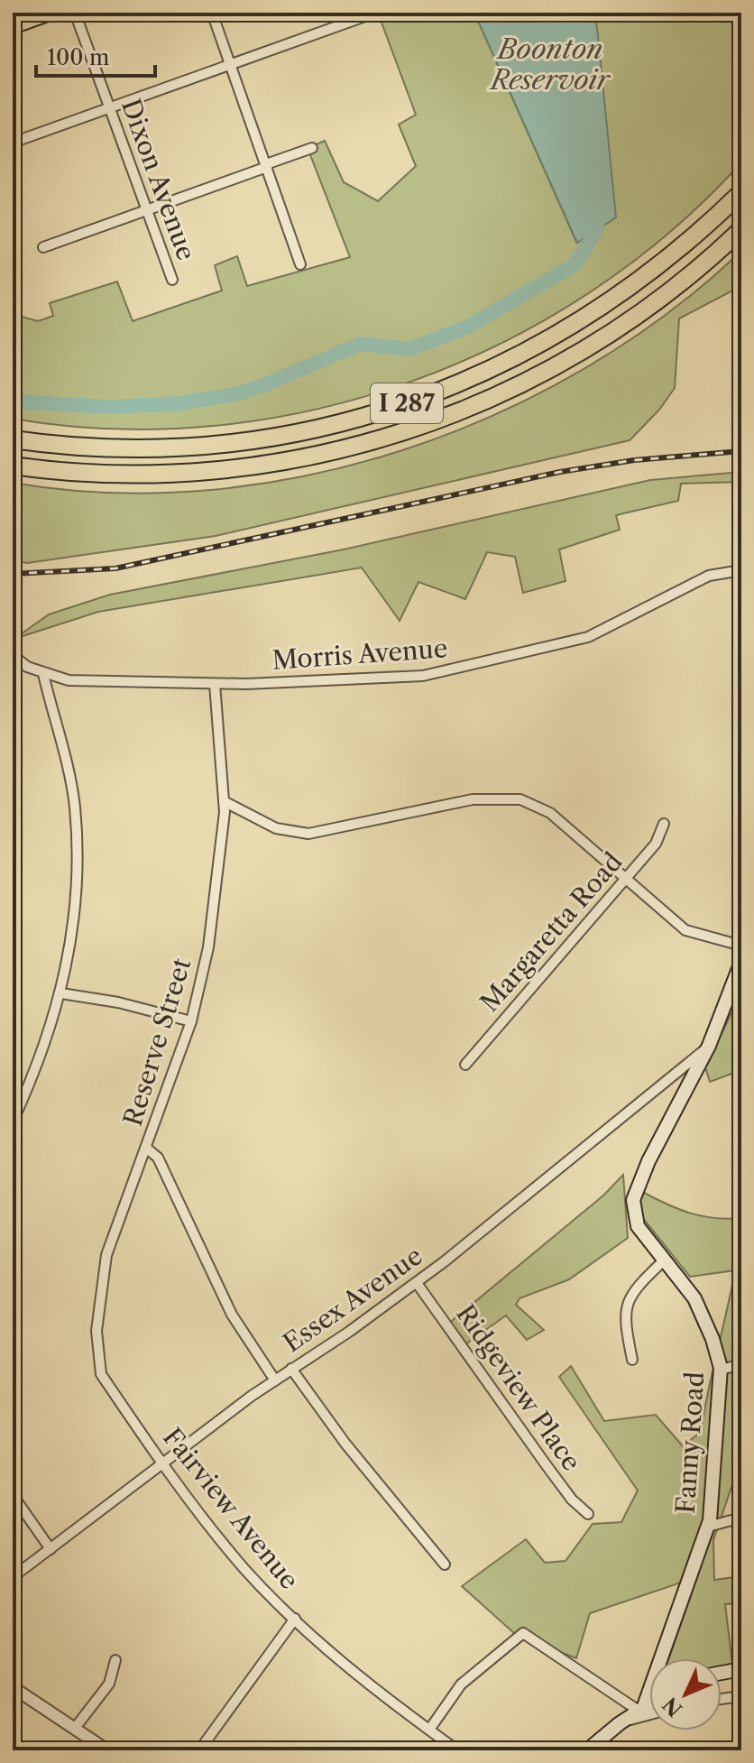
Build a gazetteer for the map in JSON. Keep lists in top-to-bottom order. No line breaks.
{"streets":{"highway":["I 287"],"main road":["Fanny Road"],"street":["Dixon Avenue","Morris Avenue","Margaretta Road","Reserve Street","Essex Avenue","Ridgeview Place","Fairview Avenue"]},"crossings":[["Morris Avenue","Reserve Street"],["Reserve Street","Essex Avenue"],["Reserve Street","Fairview Avenue"],["Essex Avenue","Ridgeview Place"],["Essex Avenue","Fanny Road"],["Essex Avenue","Fairview Avenue"]],"water":["Boonton Reservoir"],"scale_bar":"100 m","north":"bottom left"}
